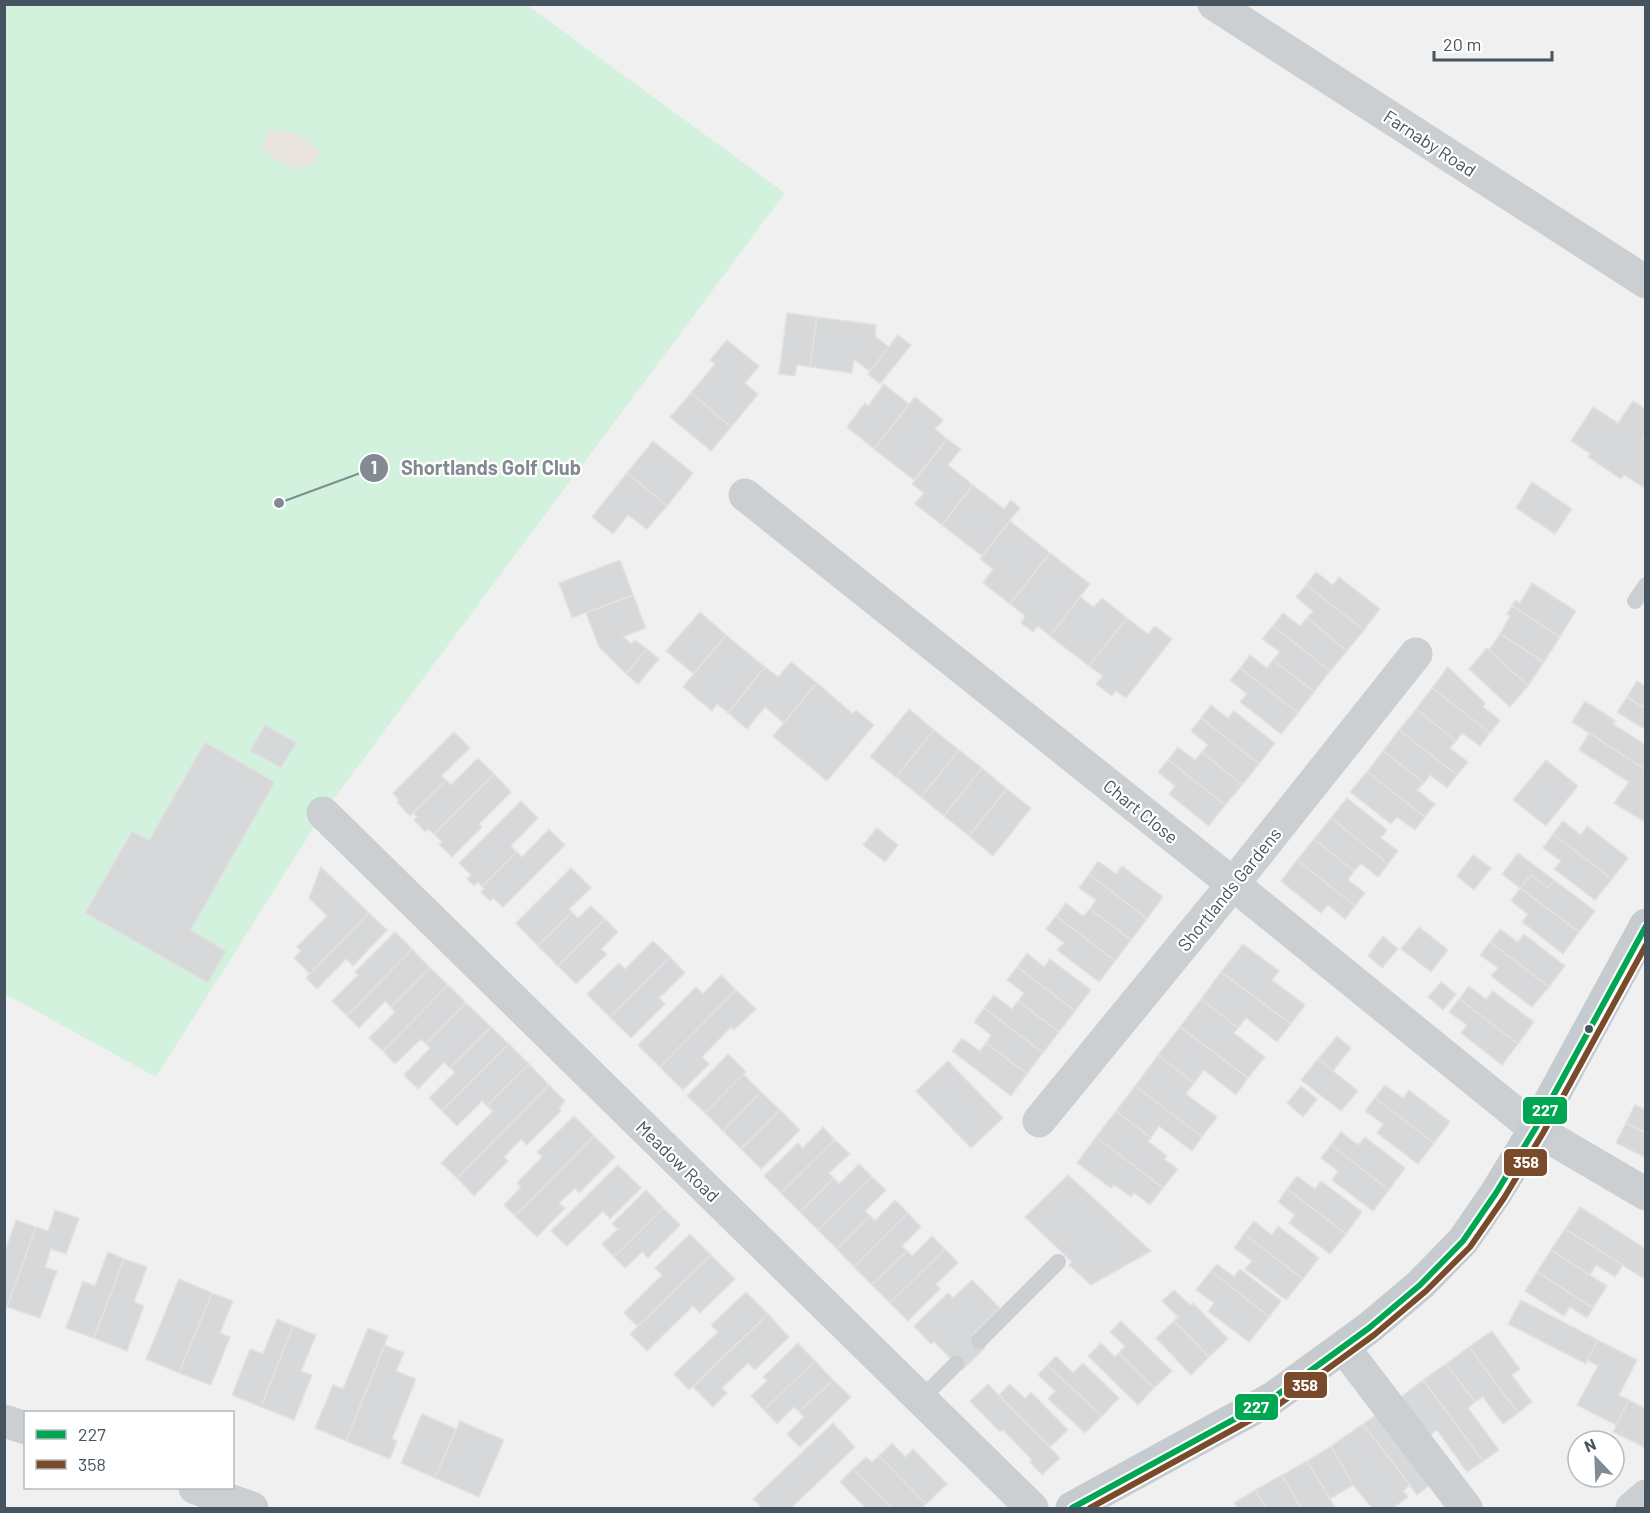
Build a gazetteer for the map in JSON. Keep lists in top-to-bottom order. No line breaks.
{"streets":{"street":["Farnaby Road","Chart Close","Shortlands Gardens","Meadow Road"]},"crossings":[["Chart Close","Shortlands Gardens"]],"places":["Shortlands Golf Club"],"lines":["transit line 227","transit line 358"],"legend":["227","358"],"scale_bar":"20 m","north":"top left"}
